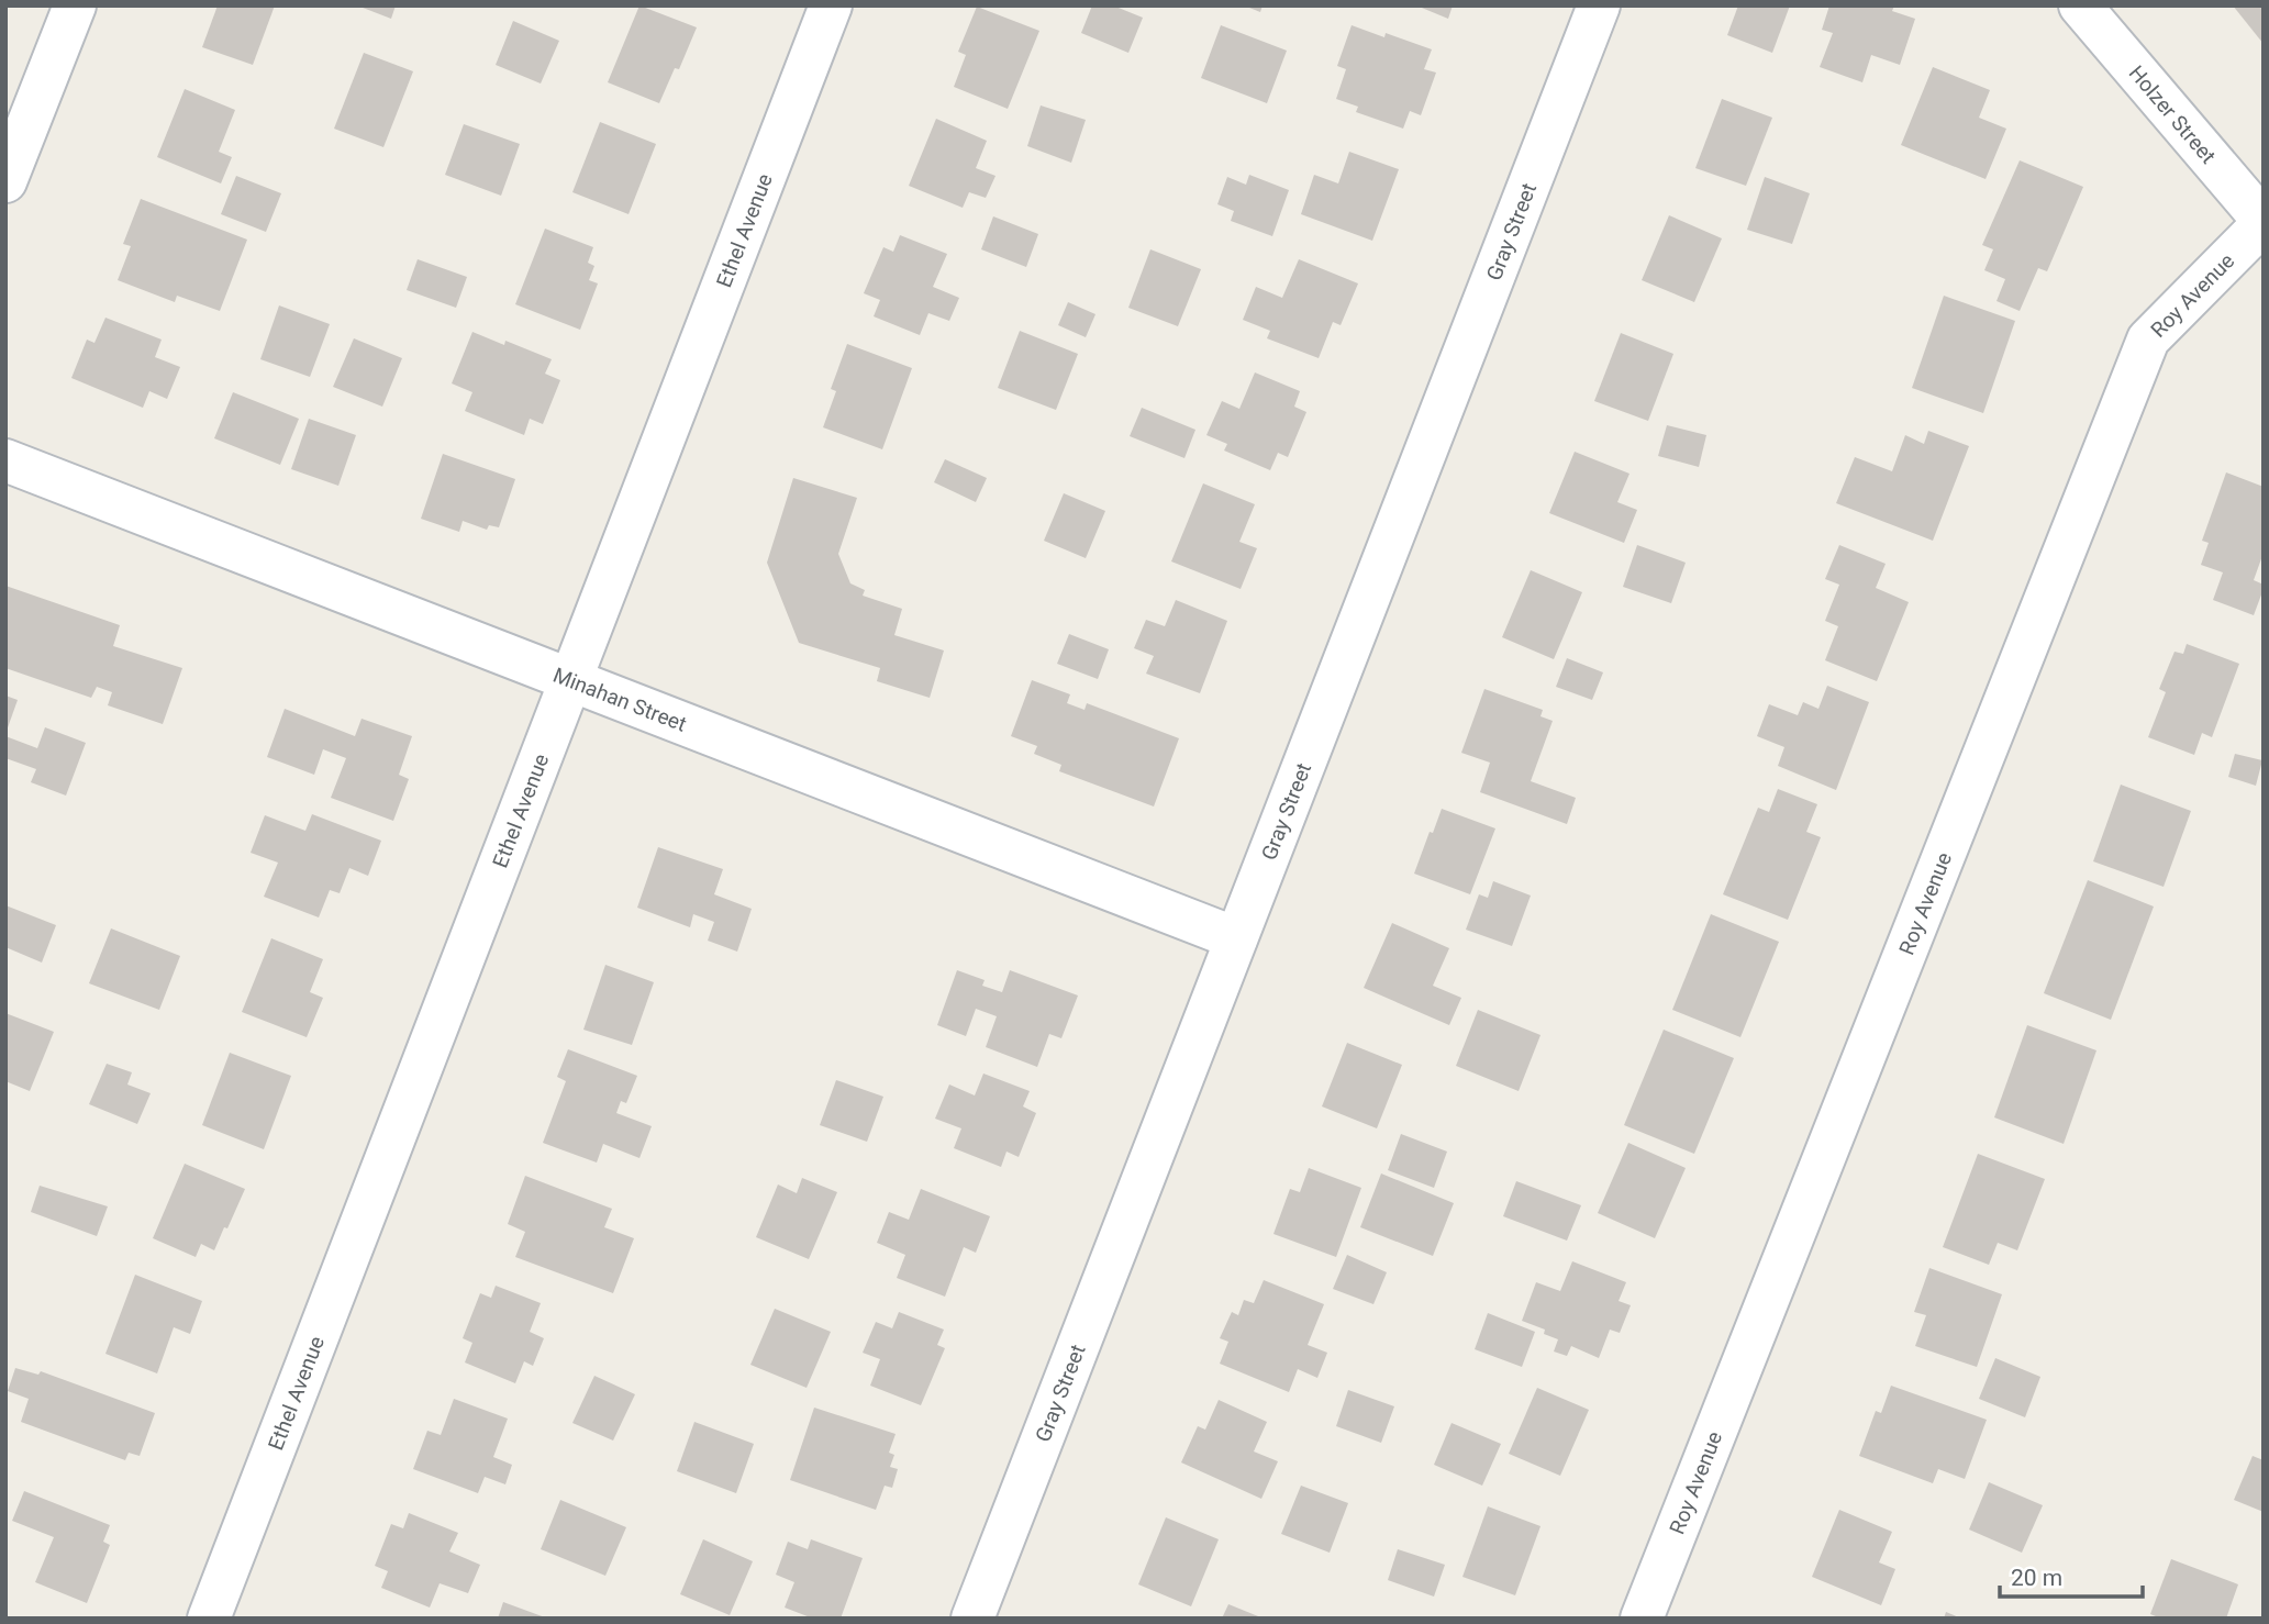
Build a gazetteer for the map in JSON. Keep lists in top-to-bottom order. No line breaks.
{"streets":{"street":["Holzer Street","Ethel Avenue","Gray Street","Roy Avenue","Minahan Street"]},"crossings":[["Holzer Street","Roy Avenue"],["Ethel Avenue","Minahan Street"],["Gray Street","Minahan Street"]],"scale_bar":"20 m"}
